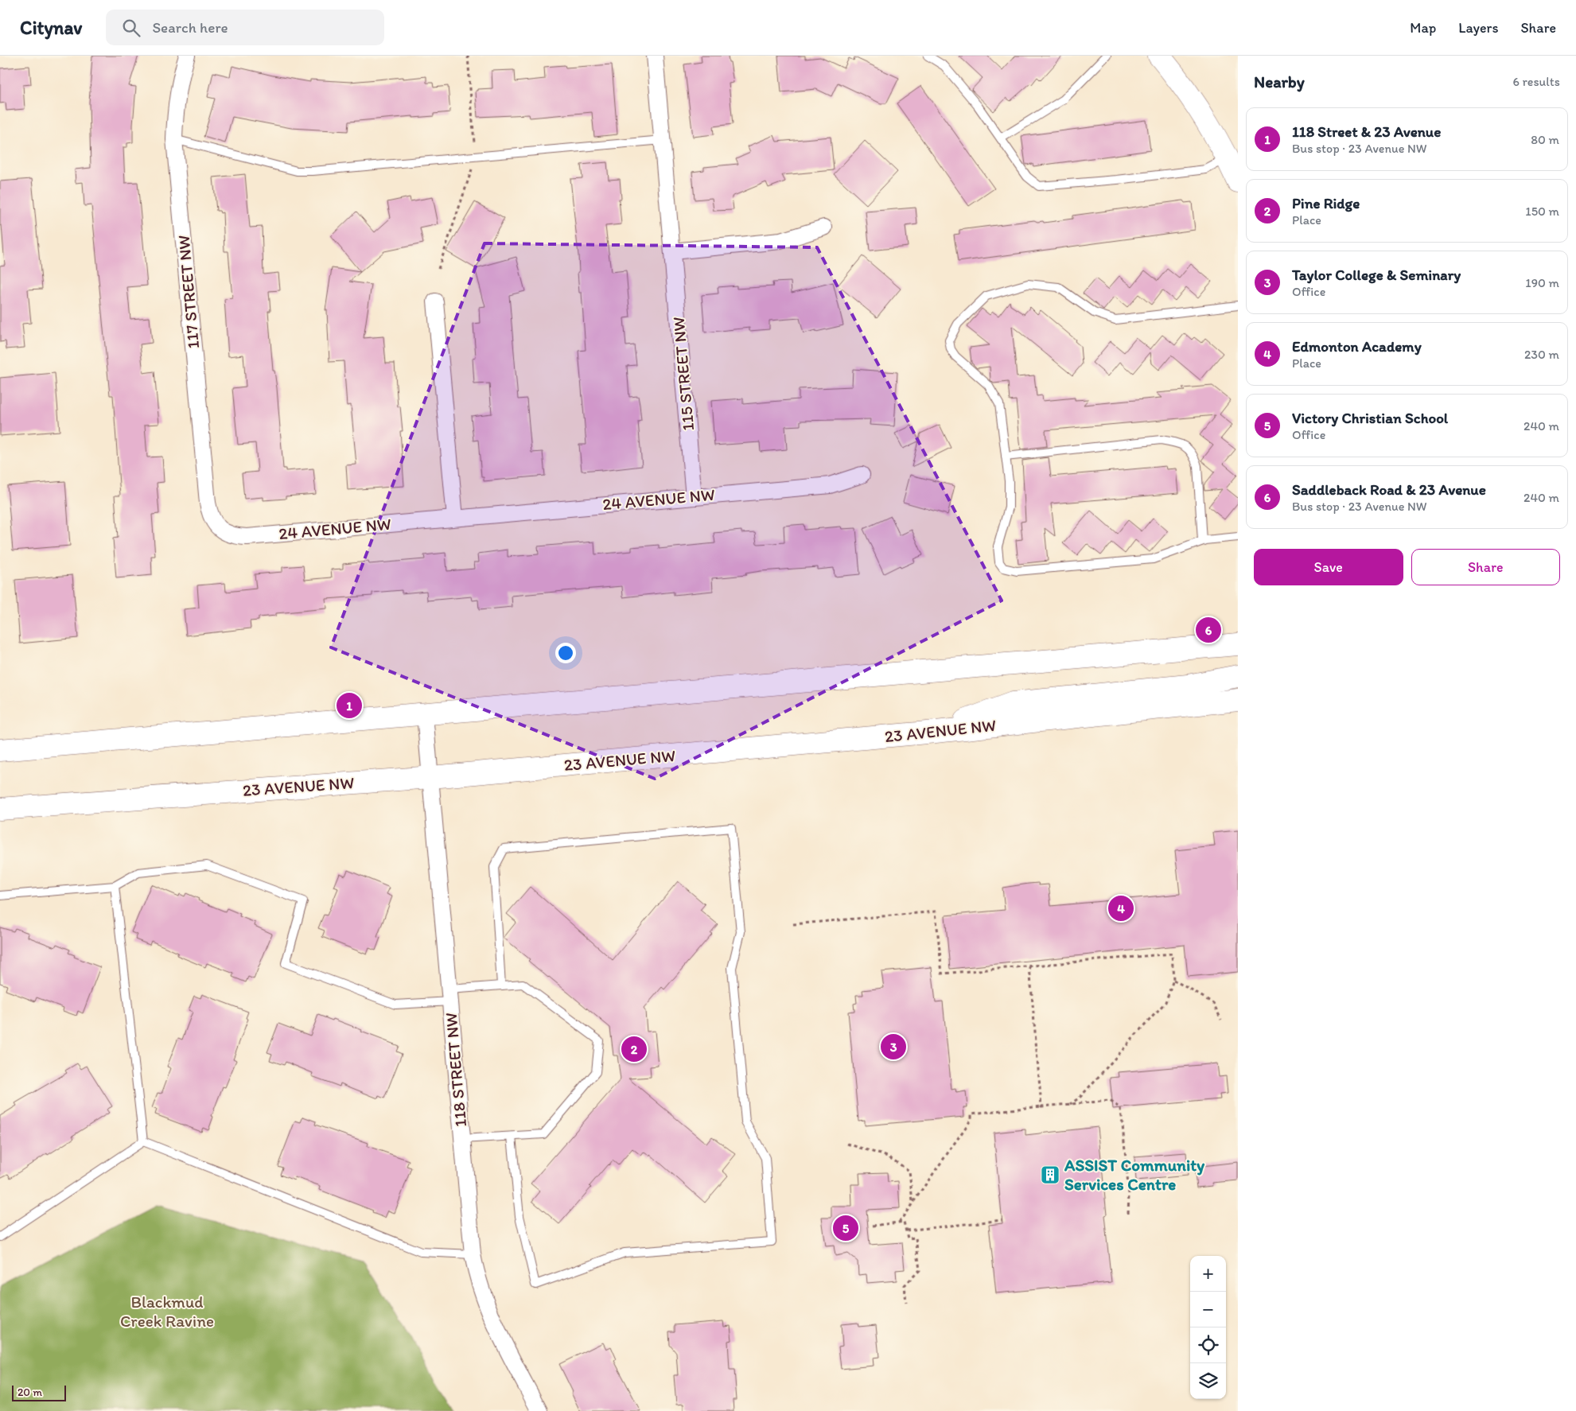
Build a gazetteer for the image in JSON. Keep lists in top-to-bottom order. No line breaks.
{"streets":{"main road":["23 AVENUE NW"],"street":["117 STREET NW","115 STREET NW","24 AVENUE NW","118 STREET NW"]},"crossings":[["117 STREET NW","24 AVENUE NW"],["115 STREET NW","24 AVENUE NW"],["23 AVENUE NW","118 STREET NW"]],"parks":["Blackmud Creek Ravine"],"places":{"building":["ASSIST Community Services Centre"]},"scale_bar":"20 m","page":{"header":"Citynav","search":"Search here","nav":["Map","Layers","Share"],"heading":["Nearby","6 results"],"list":[{"mark":"1","name":"118 Street & 23 Avenue","note":"Bus stop · 23 Avenue NW","value":"80 m"},{"mark":"2","name":"Pine Ridge","note":"Place","value":"150 m"},{"mark":"3","name":"Taylor College & Seminary","note":"Office","value":"190 m"},{"mark":"4","name":"Edmonton Academy","note":"Place","value":"230 m"},{"mark":"5","name":"Victory Christian School","note":"Office","value":"240 m"},{"mark":"6","name":"Saddleback Road & 23 Avenue","note":"Bus stop · 23 Avenue NW","value":"240 m"}],"buttons":["Save","Share"],"pins":["6","1","4","3","2","5"],"map_buttons":["+","−"],"scale":"20 m"}}
